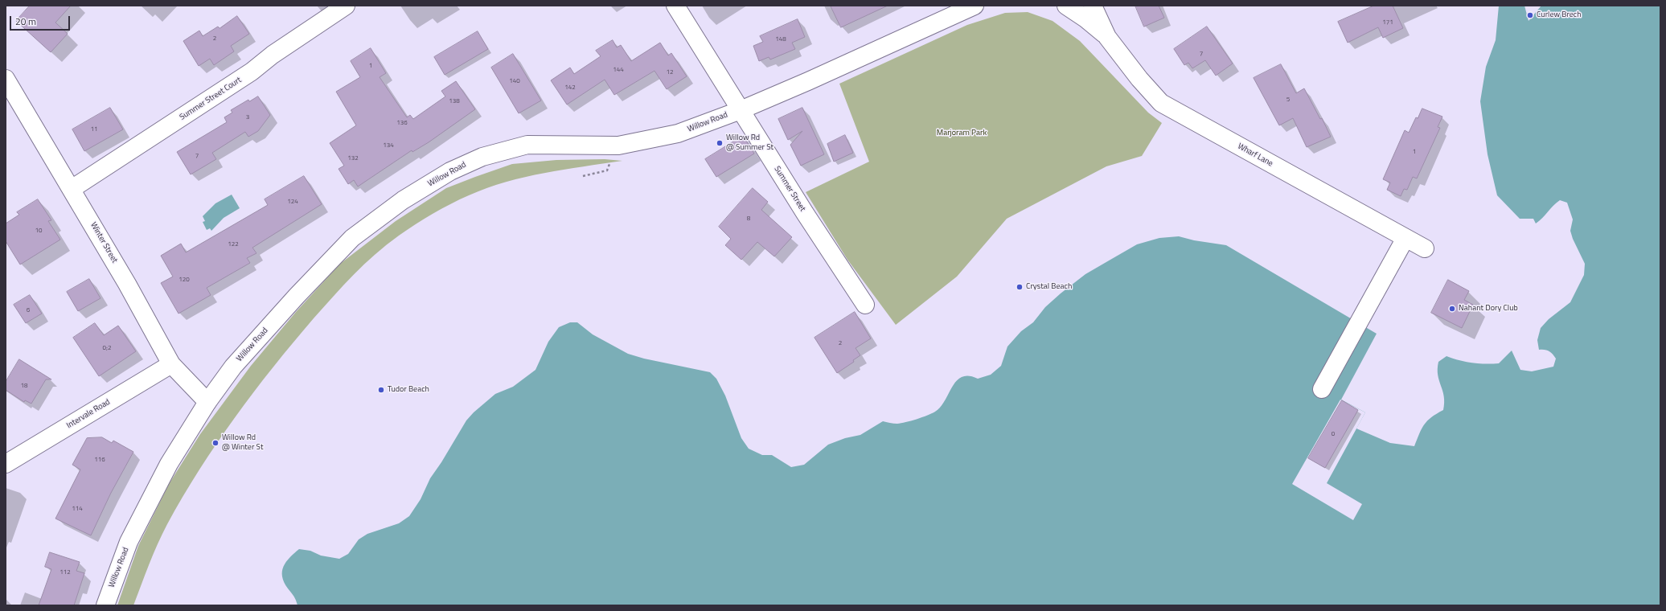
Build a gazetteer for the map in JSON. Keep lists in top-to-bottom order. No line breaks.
{"streets":{"street":["Summer Street Court","Willow Road","Wharf Lane","Summer Street","Winter Street","Intervale Road"]},"crossings":[["Summer Street Court","Winter Street"],["Willow Road","Summer Street"],["Willow Road","Winter Street"],["Winter Street","Intervale Road"]],"parks":["Marjoram Park"],"places":["Curlew Brech","Willow Rd @ Summer St","Crystal Beach","Nahant Dory Club","Tudor Beach","Willow Rd @ Winter St"],"house_numbers":["171","2","148","7","1","144","12","140","142","5","138","3","136","11","134","1","7","132","124","8","10","122","120","6","2","0;2","18","0","116","114","112"],"scale_bar":"20 m"}
